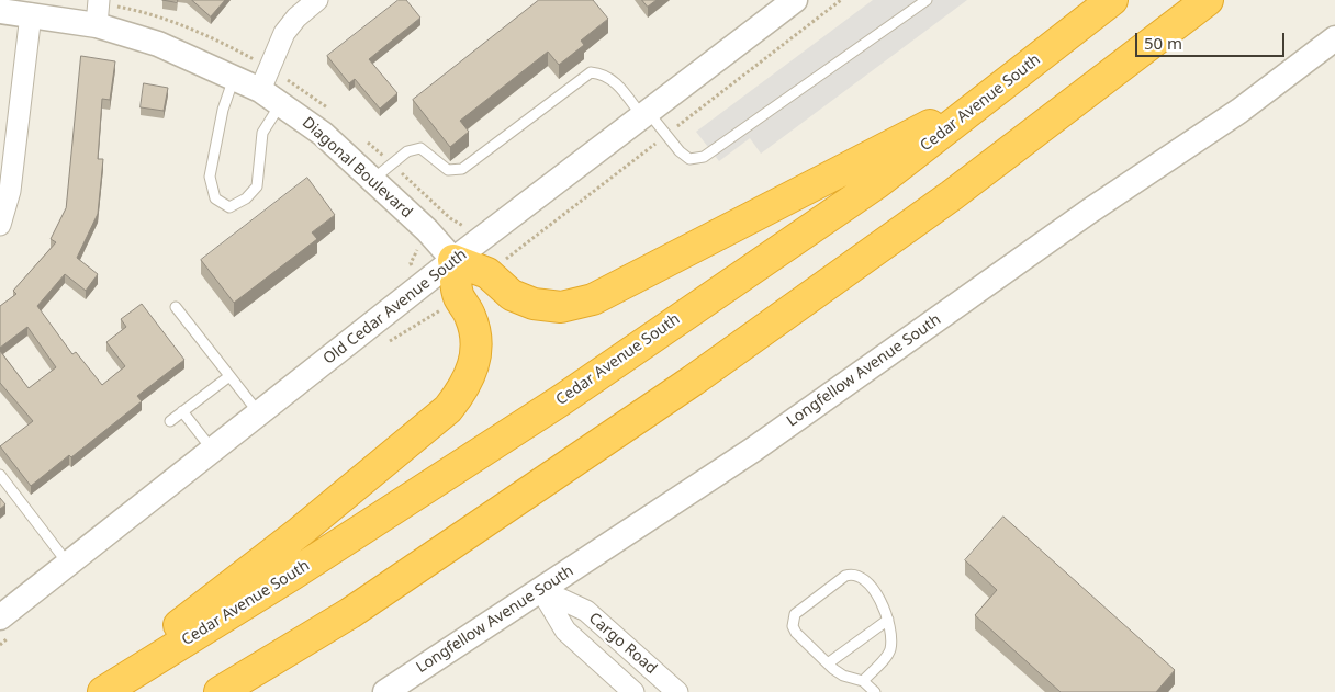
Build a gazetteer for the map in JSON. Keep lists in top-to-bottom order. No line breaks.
{"streets":{"highway":["Cedar Avenue South"],"street":["Diagonal Boulevard","Old Cedar Avenue South","Longfellow Avenue South","Cargo Road"]},"crossings":[["Diagonal Boulevard","Old Cedar Avenue South"],["Longfellow Avenue South","Cargo Road"]],"scale_bar":"50 m"}
